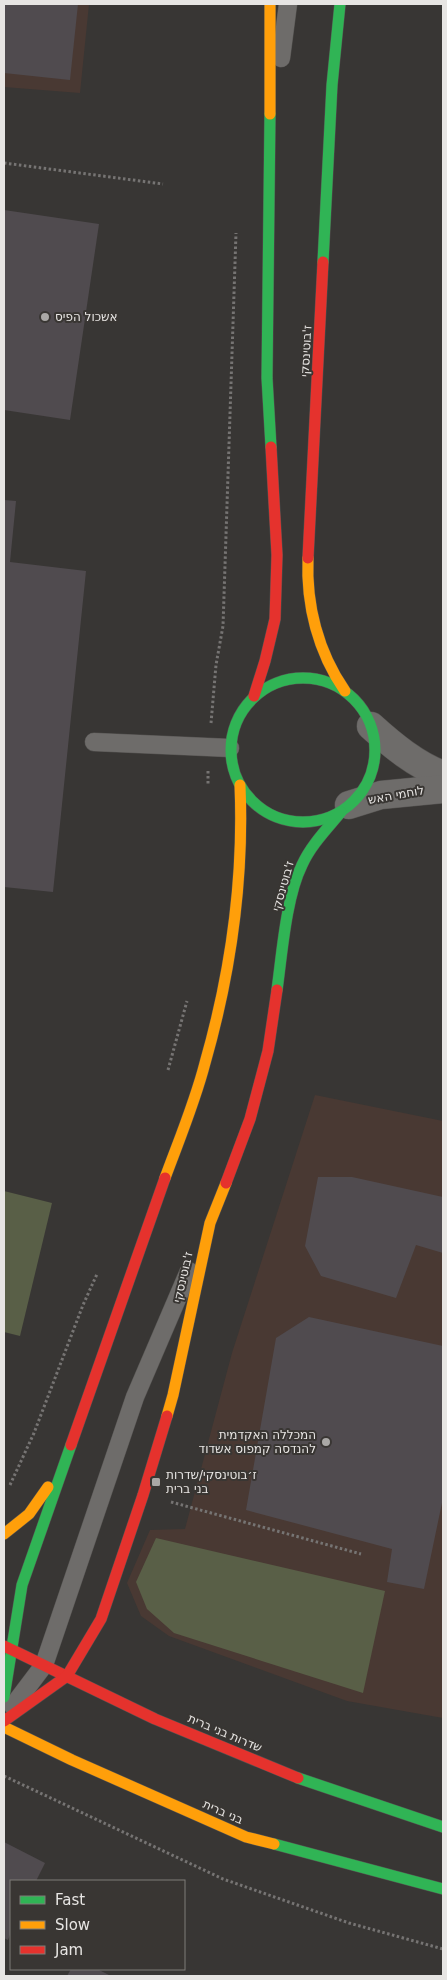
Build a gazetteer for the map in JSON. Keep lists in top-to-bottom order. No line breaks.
{"streets":{"street":["ז'בוטינסקי","לוחמי האש","שדרות בני ברית","בני ברית"]},"crossings":[["ז'בוטינסקי","לוחמי האש"],["ז'בוטינסקי","שדרות בני ברית"]],"places":{"other":["אשכול הפיס","המכללה האקדמית להנדסה קמפוס אשדוד"],"transit":["ז׳בוטינסקי/שדרות בני ברית"]},"legend":["Fast","Slow","Jam"]}
